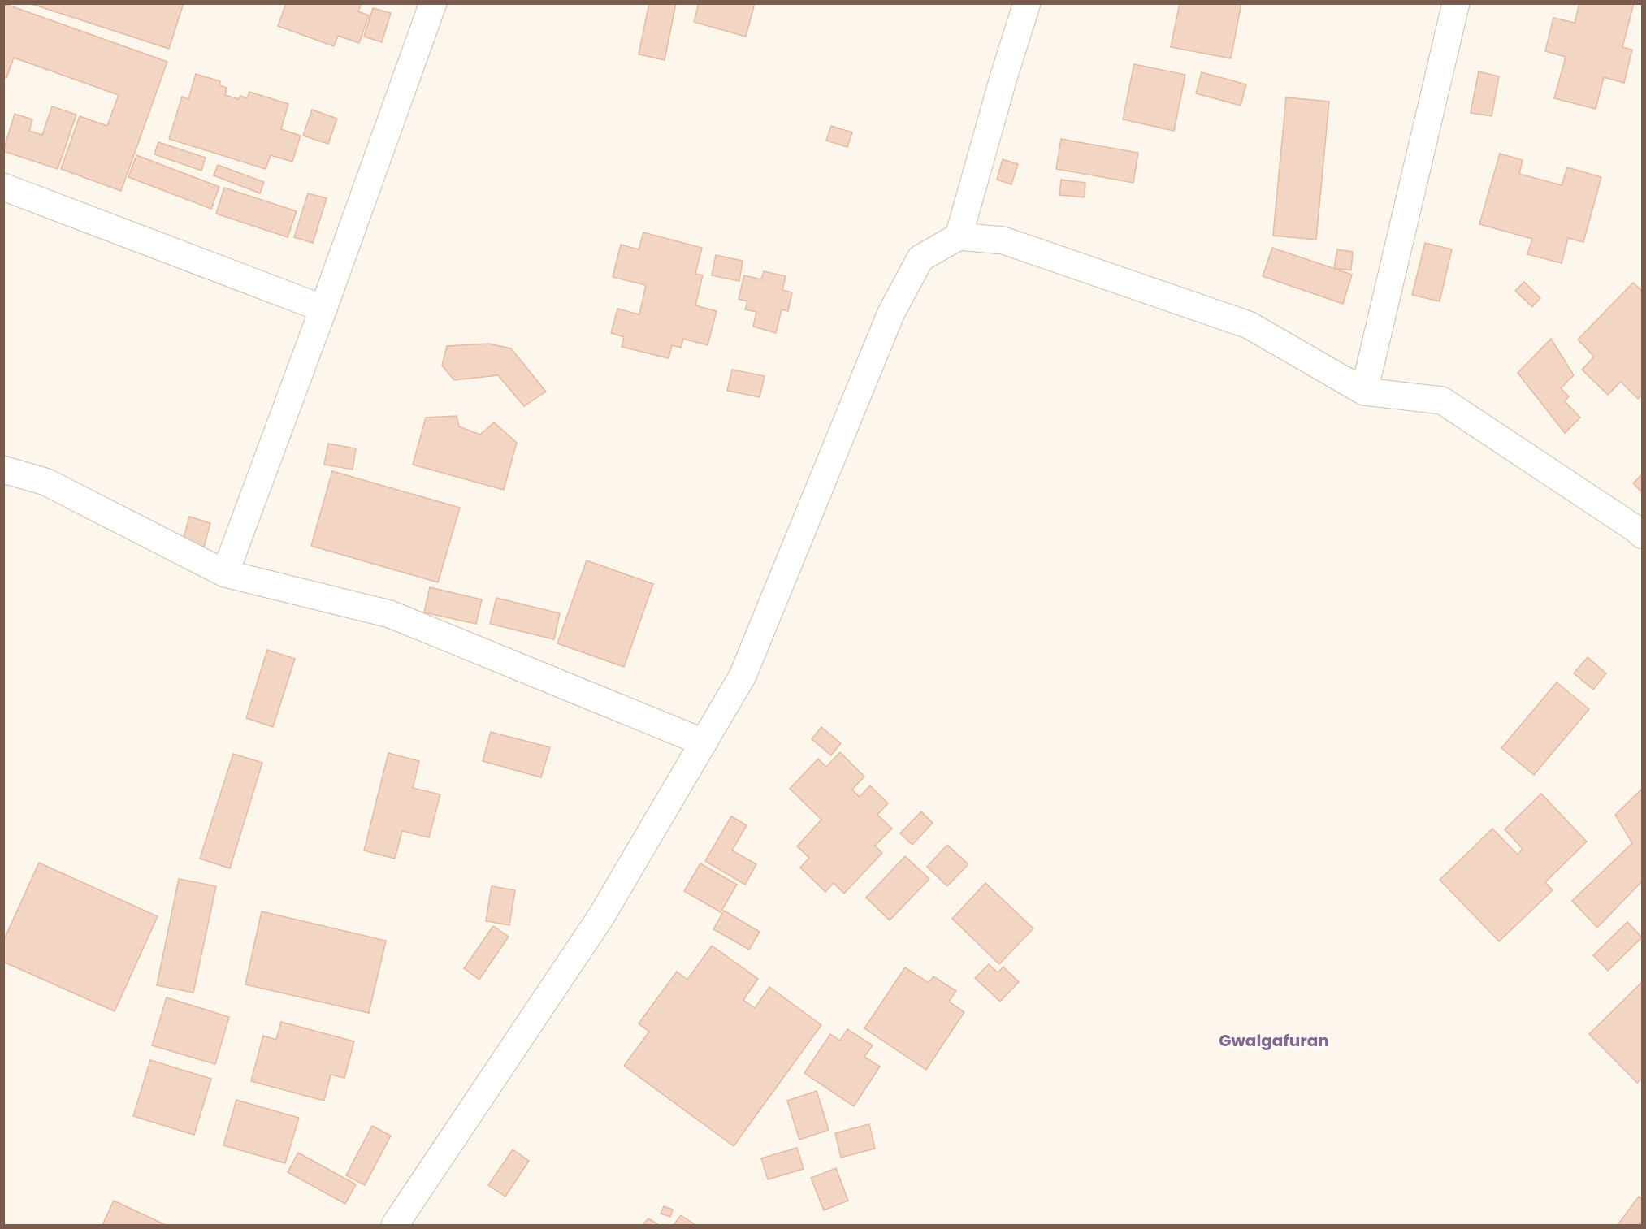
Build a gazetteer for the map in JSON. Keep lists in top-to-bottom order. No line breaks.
{"districts":["Gwalgafuran"]}
